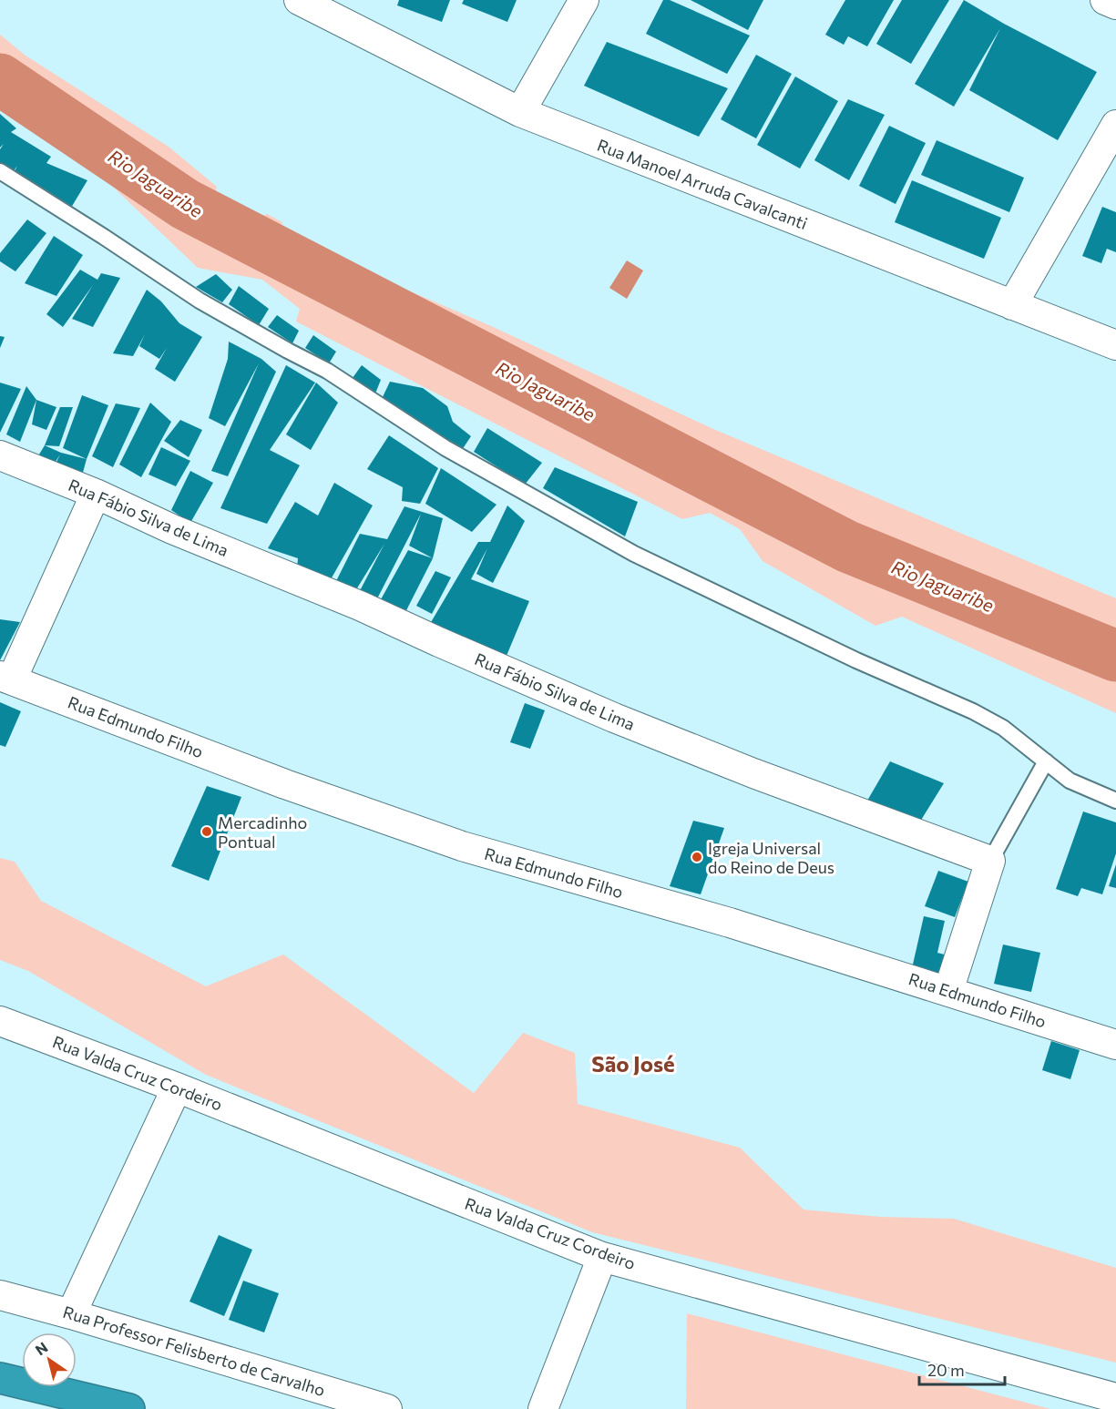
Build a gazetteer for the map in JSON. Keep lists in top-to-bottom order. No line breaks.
{"streets":{"street":["Rua Manoel Arruda Cavalcanti","Rua Fábio Silva de Lima","Rua Edmundo Filho","Rua Valda Cruz Cordeiro","Rua Professor Felisberto de Carvalho"]},"districts":["São José"],"water":["Rio Jaguaribe"],"places":["Mercadinho Pontual","Igreja Universal do Reino de Deus"],"scale_bar":"20 m","north":"top left"}
